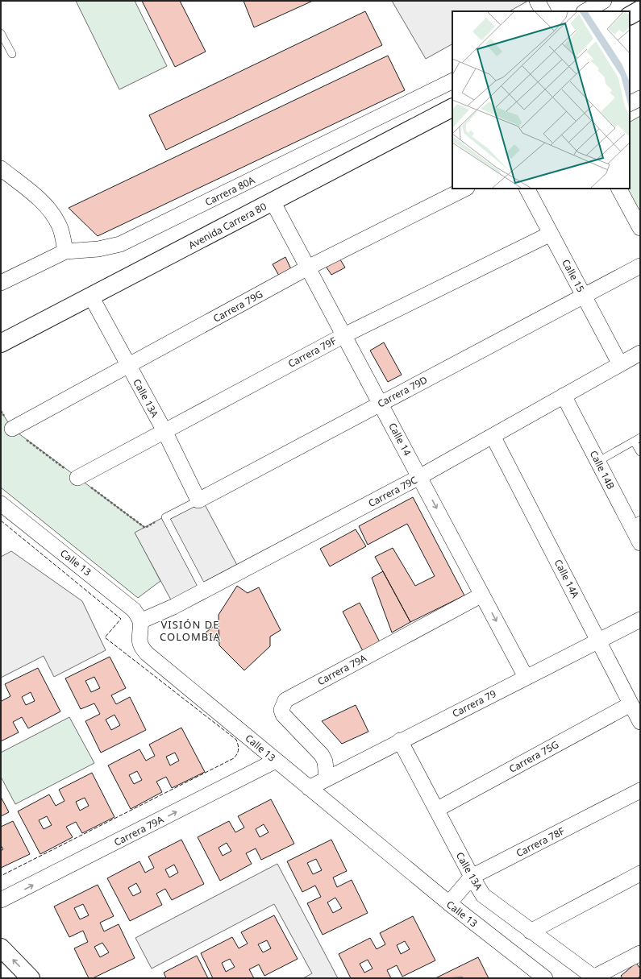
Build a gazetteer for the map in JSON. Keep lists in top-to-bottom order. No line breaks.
{"streets":{"street":["Carrera 80A","Avenida Carrera 80","Calle 15","Carrera 79G","Carrera 79F","Carrera 79D","Calle 13A","Calle 14","Calle 14B","Carrera 79C","Calle 13","Calle 14A","Carrera 79A","Carrera 79","Carrera 75G","Carrera 78F"]},"crossings":[["Avenida Carrera 80","Calle 13A"],["Avenida Carrera 80","Calle 14"],["Calle 15","Carrera 79F"],["Calle 15","Carrera 79D"],["Calle 15","Carrera 79C"],["Carrera 79G","Calle 13A"],["Carrera 79G","Calle 14"],["Carrera 79F","Calle 13A"],["Carrera 79F","Calle 14"],["Carrera 79D","Calle 13A"],["Carrera 79D","Calle 14"],["Carrera 79D","Carrera 79C"],["Calle 13A","Carrera 79"],["Calle 13A","Carrera 75G"],["Calle 13A","Carrera 78F"],["Calle 14","Carrera 79C"],["Calle 14","Carrera 79A"],["Calle 14","Carrera 79"],["Calle 14B","Carrera 79C"],["Carrera 79C","Calle 13"],["Carrera 79C","Calle 14A"],["Calle 13","Carrera 79A"],["Calle 13","Carrera 79"],["Calle 13","Carrera 78F"],["Calle 14A","Carrera 79"],["Calle 14A","Carrera 75G"],["Carrera 79A","Carrera 79"]],"one_way":["Calle 14","Carrera 79A"],"districts":["VISIÓN DE COLOMBIA"]}
